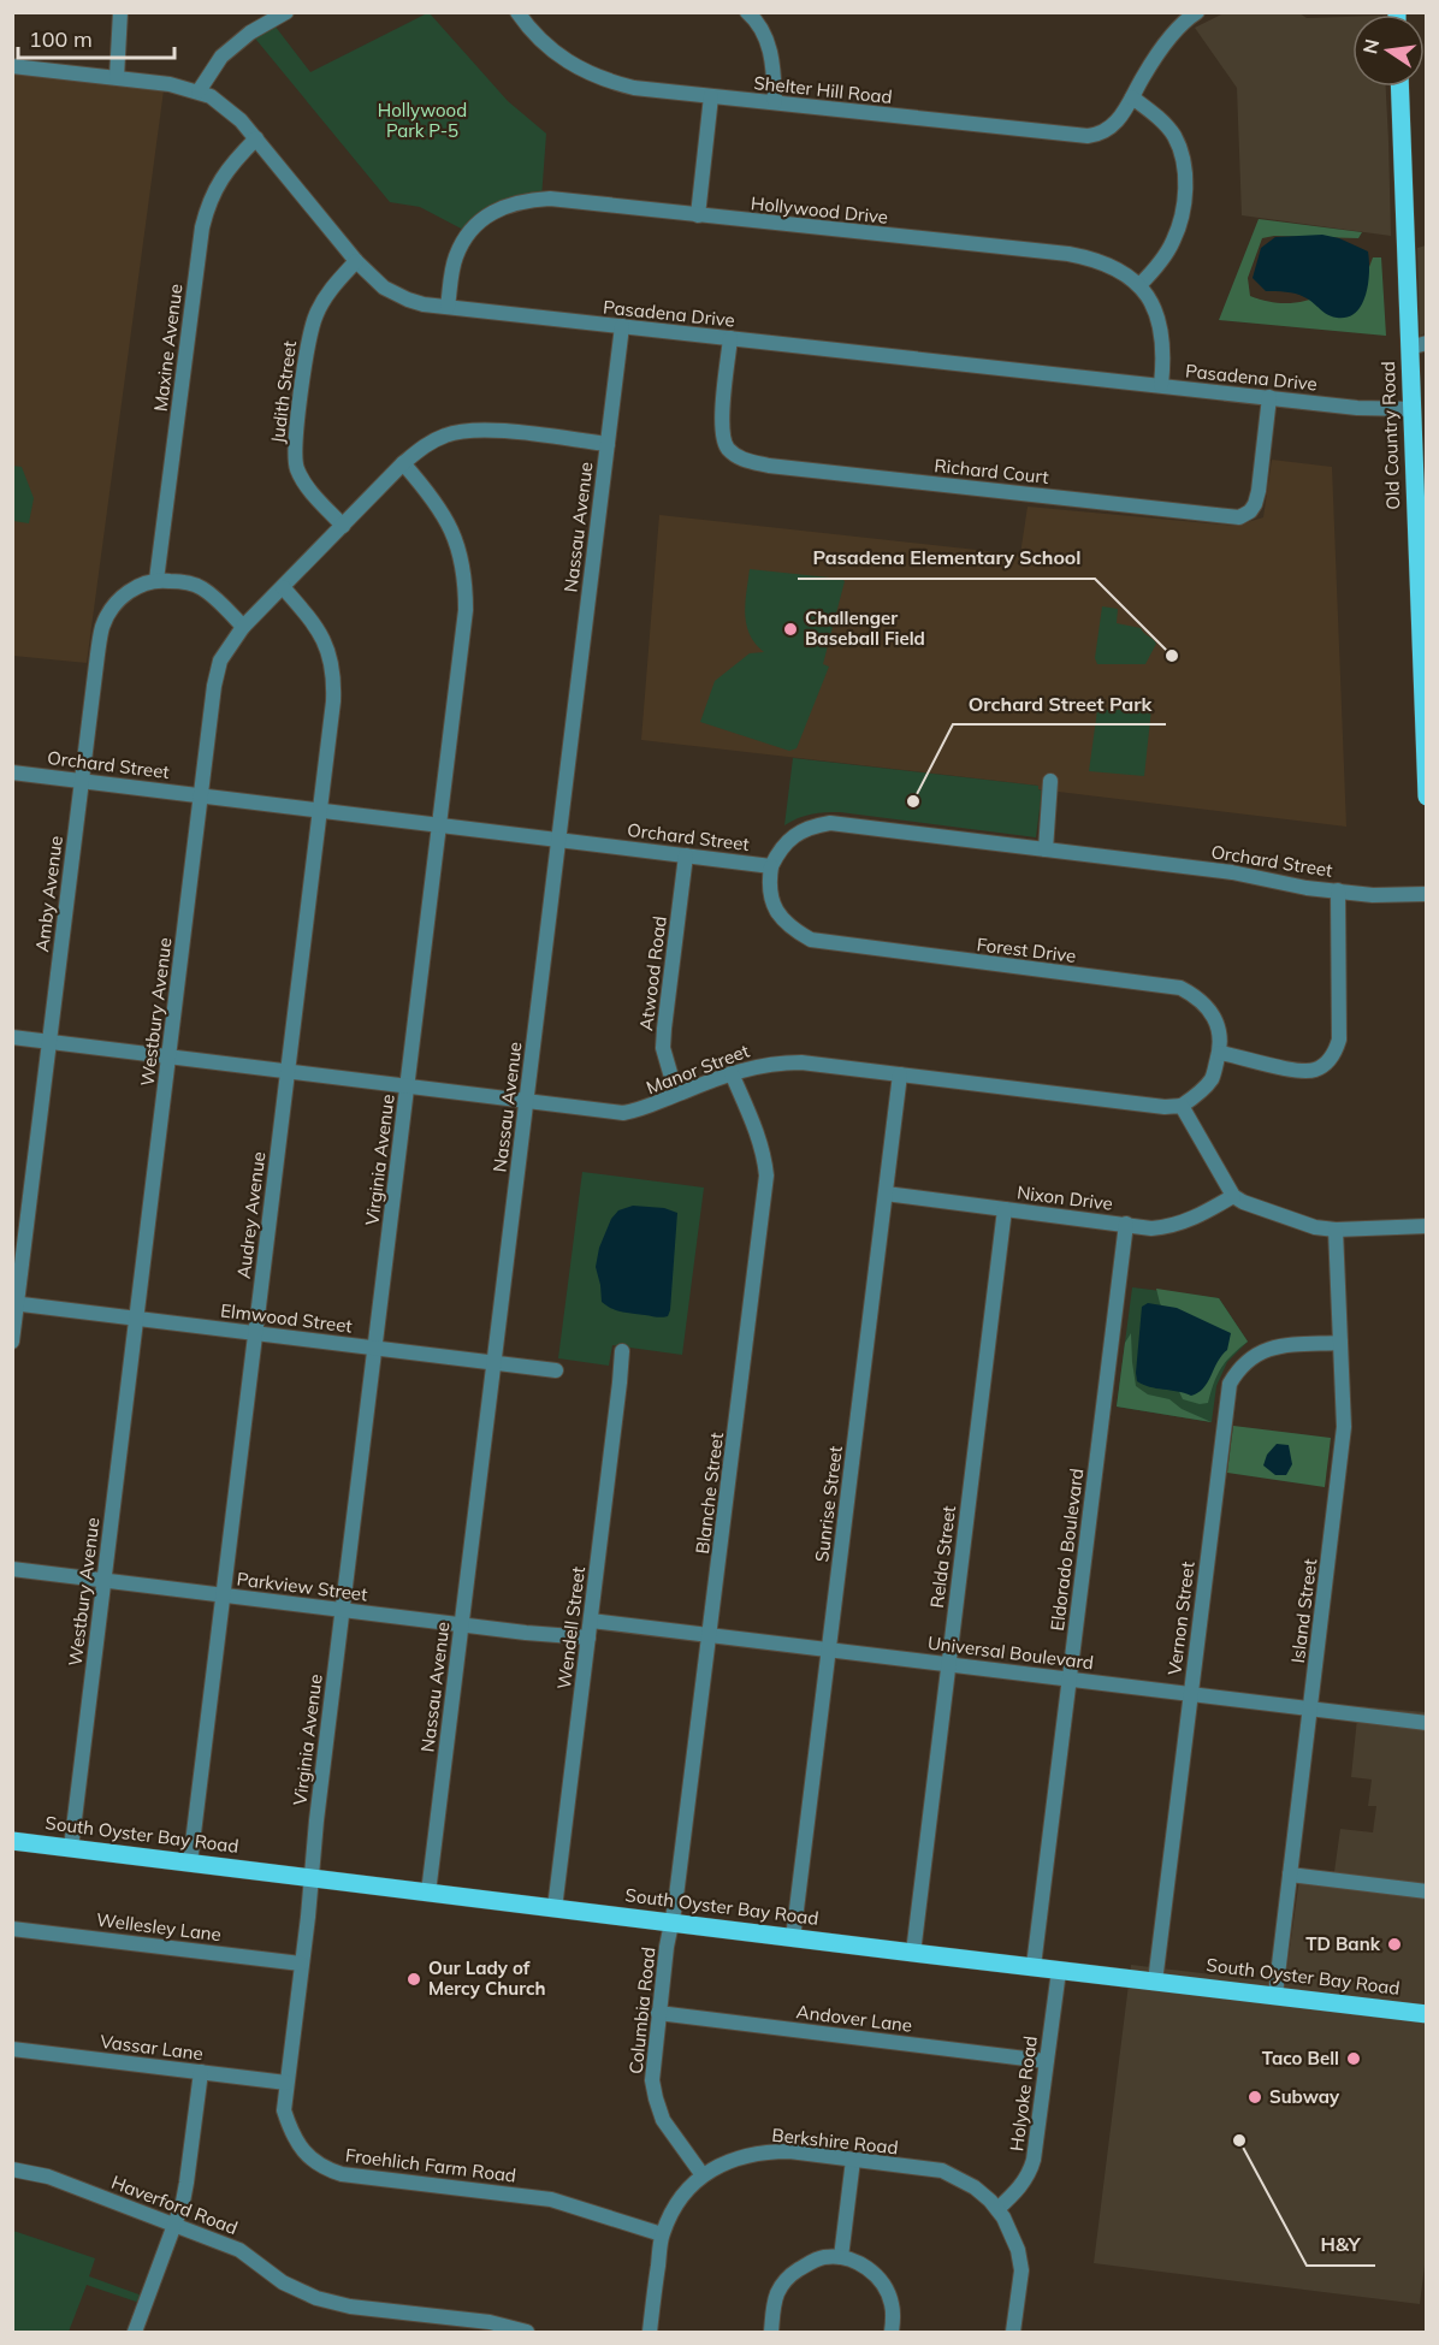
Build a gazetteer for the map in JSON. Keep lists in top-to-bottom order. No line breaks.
{"streets":{"main road":["Old Country Road","South Oyster Bay Road"],"street":["Shelter Hill Road","Hollywood Drive","Pasadena Drive","Maxine Avenue","Judith Street","Richard Court","Nassau Avenue","Orchard Street","Amby Avenue","Forest Drive","Atwood Road","Westbury Avenue","Manor Street","Virginia Avenue","Nixon Drive","Audrey Avenue","Elmwood Street","Blanche Street","Sunrise Street","Eldorado Boulevard","Relda Street","Parkview Street","Island Street","Vernon Street","Wendell Street","Universal Boulevard","Wellesley Lane","Columbia Road","Andover Lane","Vassar Lane","Holyoke Road","Berkshire Road","Froehlich Farm Road","Haverford Road"]},"crossings":[["Hollywood Drive","Pasadena Drive"],["Pasadena Drive","Maxine Avenue"],["Pasadena Drive","Judith Street"],["Pasadena Drive","Old Country Road"],["Pasadena Drive","Richard Court"],["Pasadena Drive","Nassau Avenue"],["Maxine Avenue","Amby Avenue"],["Judith Street","Westbury Avenue"],["Nassau Avenue","Orchard Street"],["Nassau Avenue","Westbury Avenue"],["Nassau Avenue","Manor Street"],["Nassau Avenue","Elmwood Street"],["Nassau Avenue","Parkview Street"],["Nassau Avenue","South Oyster Bay Road"],["Orchard Street","Amby Avenue"],["Orchard Street","Forest Drive"],["Orchard Street","Atwood Road"],["Orchard Street","Westbury Avenue"],["Orchard Street","Virginia Avenue"],["Orchard Street","Audrey Avenue"],["Amby Avenue","Manor Street"],["Amby Avenue","Elmwood Street"],["Atwood Road","Manor Street"],["Westbury Avenue","Manor Street"],["Westbury Avenue","Virginia Avenue"],["Westbury Avenue","Audrey Avenue"],["Westbury Avenue","Elmwood Street"],["Westbury Avenue","Parkview Street"],["Westbury Avenue","South Oyster Bay Road"],["Manor Street","Virginia Avenue"],["Manor Street","Audrey Avenue"],["Manor Street","Blanche Street"],["Manor Street","Sunrise Street"],["Virginia Avenue","Elmwood Street"],["Virginia Avenue","Parkview Street"],["Virginia Avenue","South Oyster Bay Road"],["Virginia Avenue","Froehlich Farm Road"],["Nixon Drive","Sunrise Street"],["Nixon Drive","Eldorado Boulevard"],["Nixon Drive","Relda Street"],["Audrey Avenue","Elmwood Street"],["Audrey Avenue","Parkview Street"],["Audrey Avenue","South Oyster Bay Road"],["Blanche Street","Universal Boulevard"],["Blanche Street","South Oyster Bay Road"],["Blanche Street","Columbia Road"],["Sunrise Street","Universal Boulevard"],["Sunrise Street","South Oyster Bay Road"],["Eldorado Boulevard","Universal Boulevard"],["Eldorado Boulevard","South Oyster Bay Road"],["Relda Street","Universal Boulevard"],["Relda Street","South Oyster Bay Road"],["Parkview Street","Wendell Street"],["Island Street","Vernon Street"],["Island Street","Universal Boulevard"],["Island Street","South Oyster Bay Road"],["Vernon Street","Universal Boulevard"],["Vernon Street","South Oyster Bay Road"],["Wendell Street","Universal Boulevard"],["Wendell Street","South Oyster Bay Road"],["South Oyster Bay Road","Columbia Road"],["South Oyster Bay Road","Holyoke Road"],["South Oyster Bay Road","Froehlich Farm Road"],["Wellesley Lane","Froehlich Farm Road"],["Columbia Road","Andover Lane"],["Columbia Road","Berkshire Road"],["Andover Lane","Holyoke Road"],["Vassar Lane","Froehlich Farm Road"],["Holyoke Road","Berkshire Road"],["Berkshire Road","Froehlich Farm Road"]],"parks":["Hollywood Park P-5"],"places":["Challenger Baseball Field","Pasadena Elementary School","Orchard Street Park","TD Bank","Our Lady of Mercy Church","Taco Bell","Subway","H&Y"],"scale_bar":"100 m","north":"left"}
